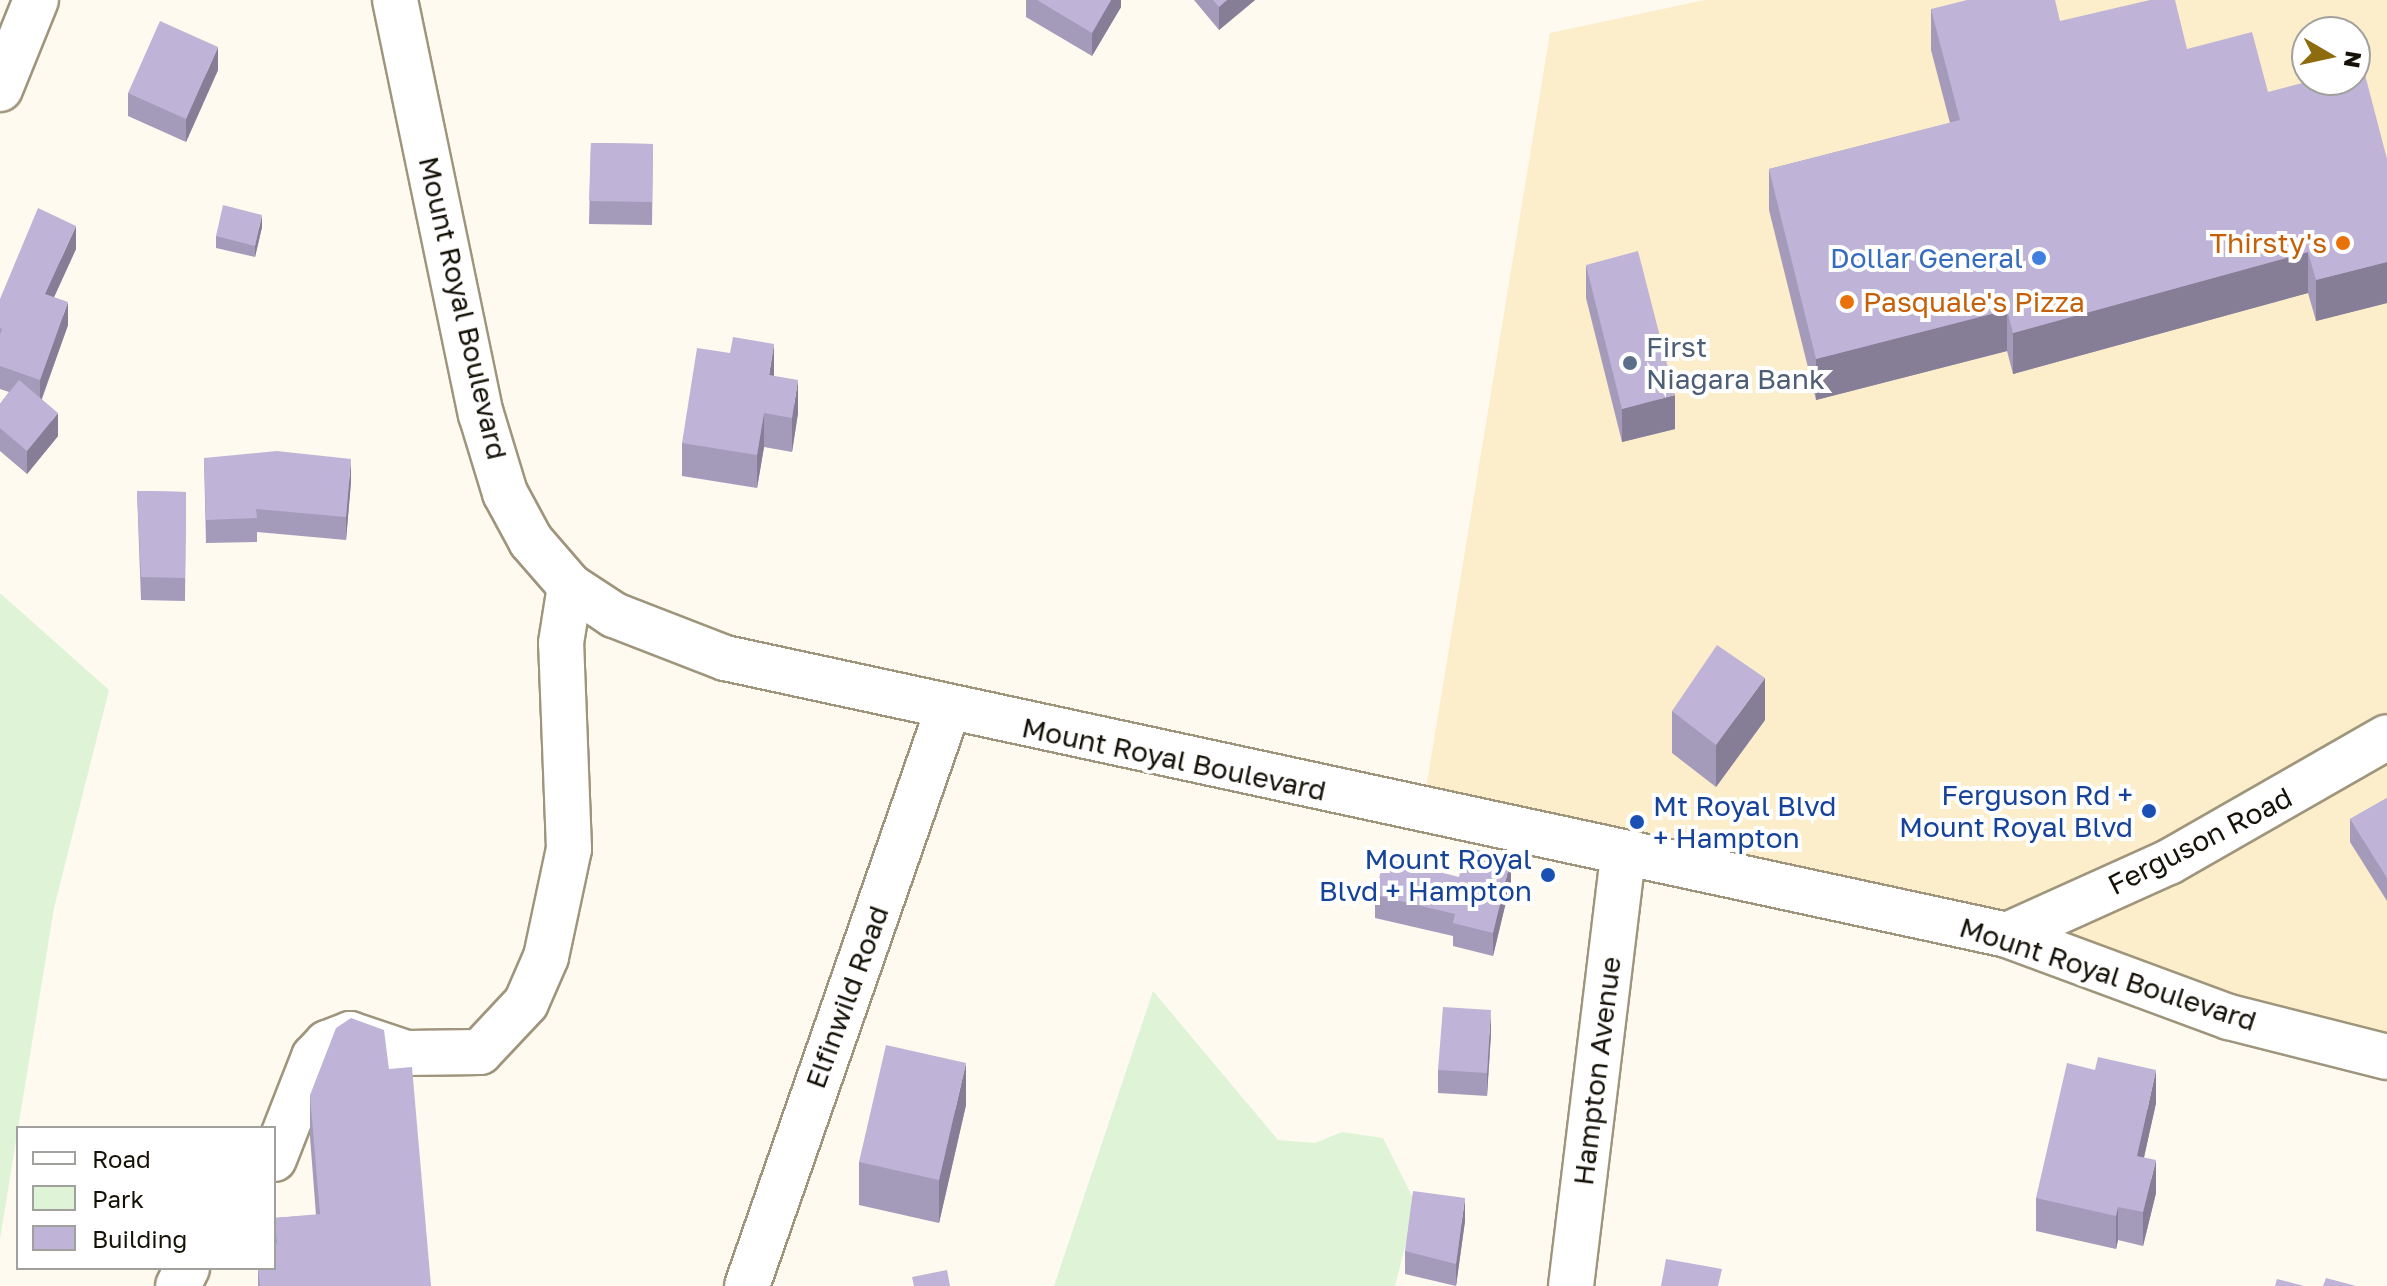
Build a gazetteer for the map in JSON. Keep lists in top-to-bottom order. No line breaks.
{"streets":{"main road":["Mount Royal Boulevard","Ferguson Road","Elfinwild Road","Hampton Avenue"]},"crossings":[["Mount Royal Boulevard","Ferguson Road"],["Mount Royal Boulevard","Elfinwild Road"],["Mount Royal Boulevard","Hampton Avenue"]],"places":["Thirsty's","Dollar General","Pasquale's Pizza","First Niagara Bank","Ferguson Rd + Mount Royal Blvd","Mt Royal Blvd + Hampton","Mount Royal Blvd + Hampton"],"legend":["Road","Park","Building"],"north":"right"}
